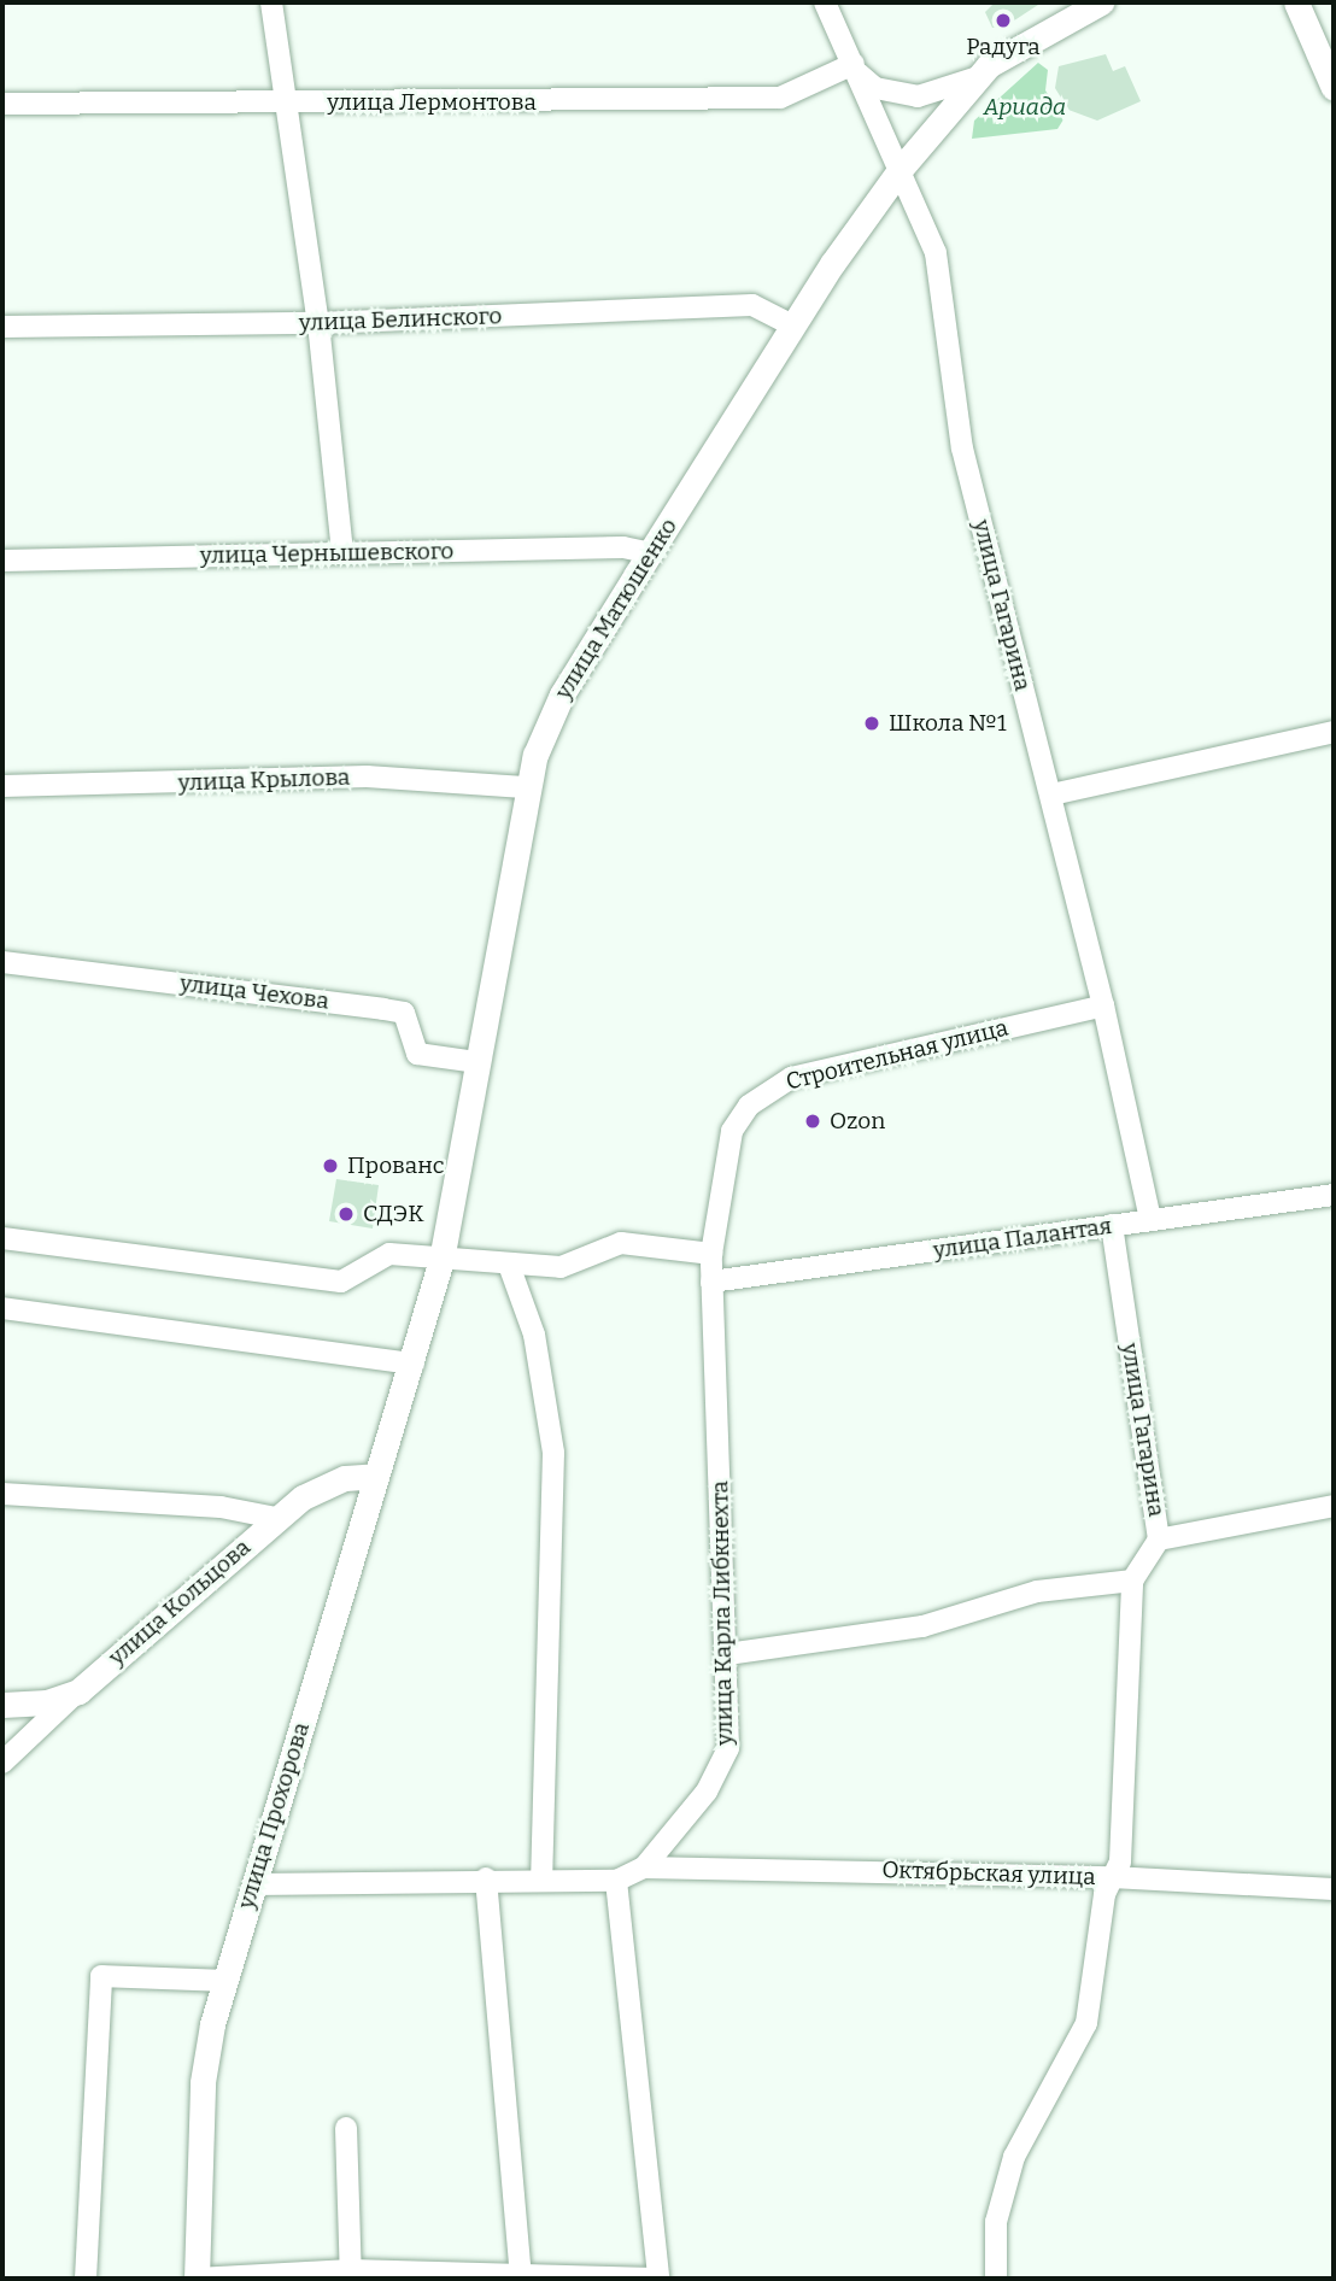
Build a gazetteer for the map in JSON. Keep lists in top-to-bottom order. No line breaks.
{"streets":{"main road":["улица Матюшенко","улица Кольцова","улица Прохорова"],"street":["улица Лермонтова","улица Белинского","улица Чернышевского","улица Гагарина","улица Крылова","улица Чехова","Строительная улица","улица Палантая","улица Карла Либкнехта","Октябрьская улица"]},"crossings":[["улица Лермонтова","улица Гагарина"],["улица Белинского","улица Матюшенко"],["улица Чернышевского","улица Матюшенко"],["улица Гагарина","улица Матюшенко"],["улица Гагарина","Строительная улица"],["улица Гагарина","улица Палантая"],["улица Матюшенко","улица Крылова"],["улица Матюшенко","улица Чехова"],["улица Матюшенко","улица Прохорова"],["Строительная улица","улица Карла Либкнехта"],["улица Палантая","улица Карла Либкнехта"],["улица Кольцова","улица Прохорова"],["улица Карла Либкнехта","Октябрьская улица"]],"parks":["Ариада"],"places":["Радуга","Школа №1","Ozon","Прованс","СДЭК"]}
